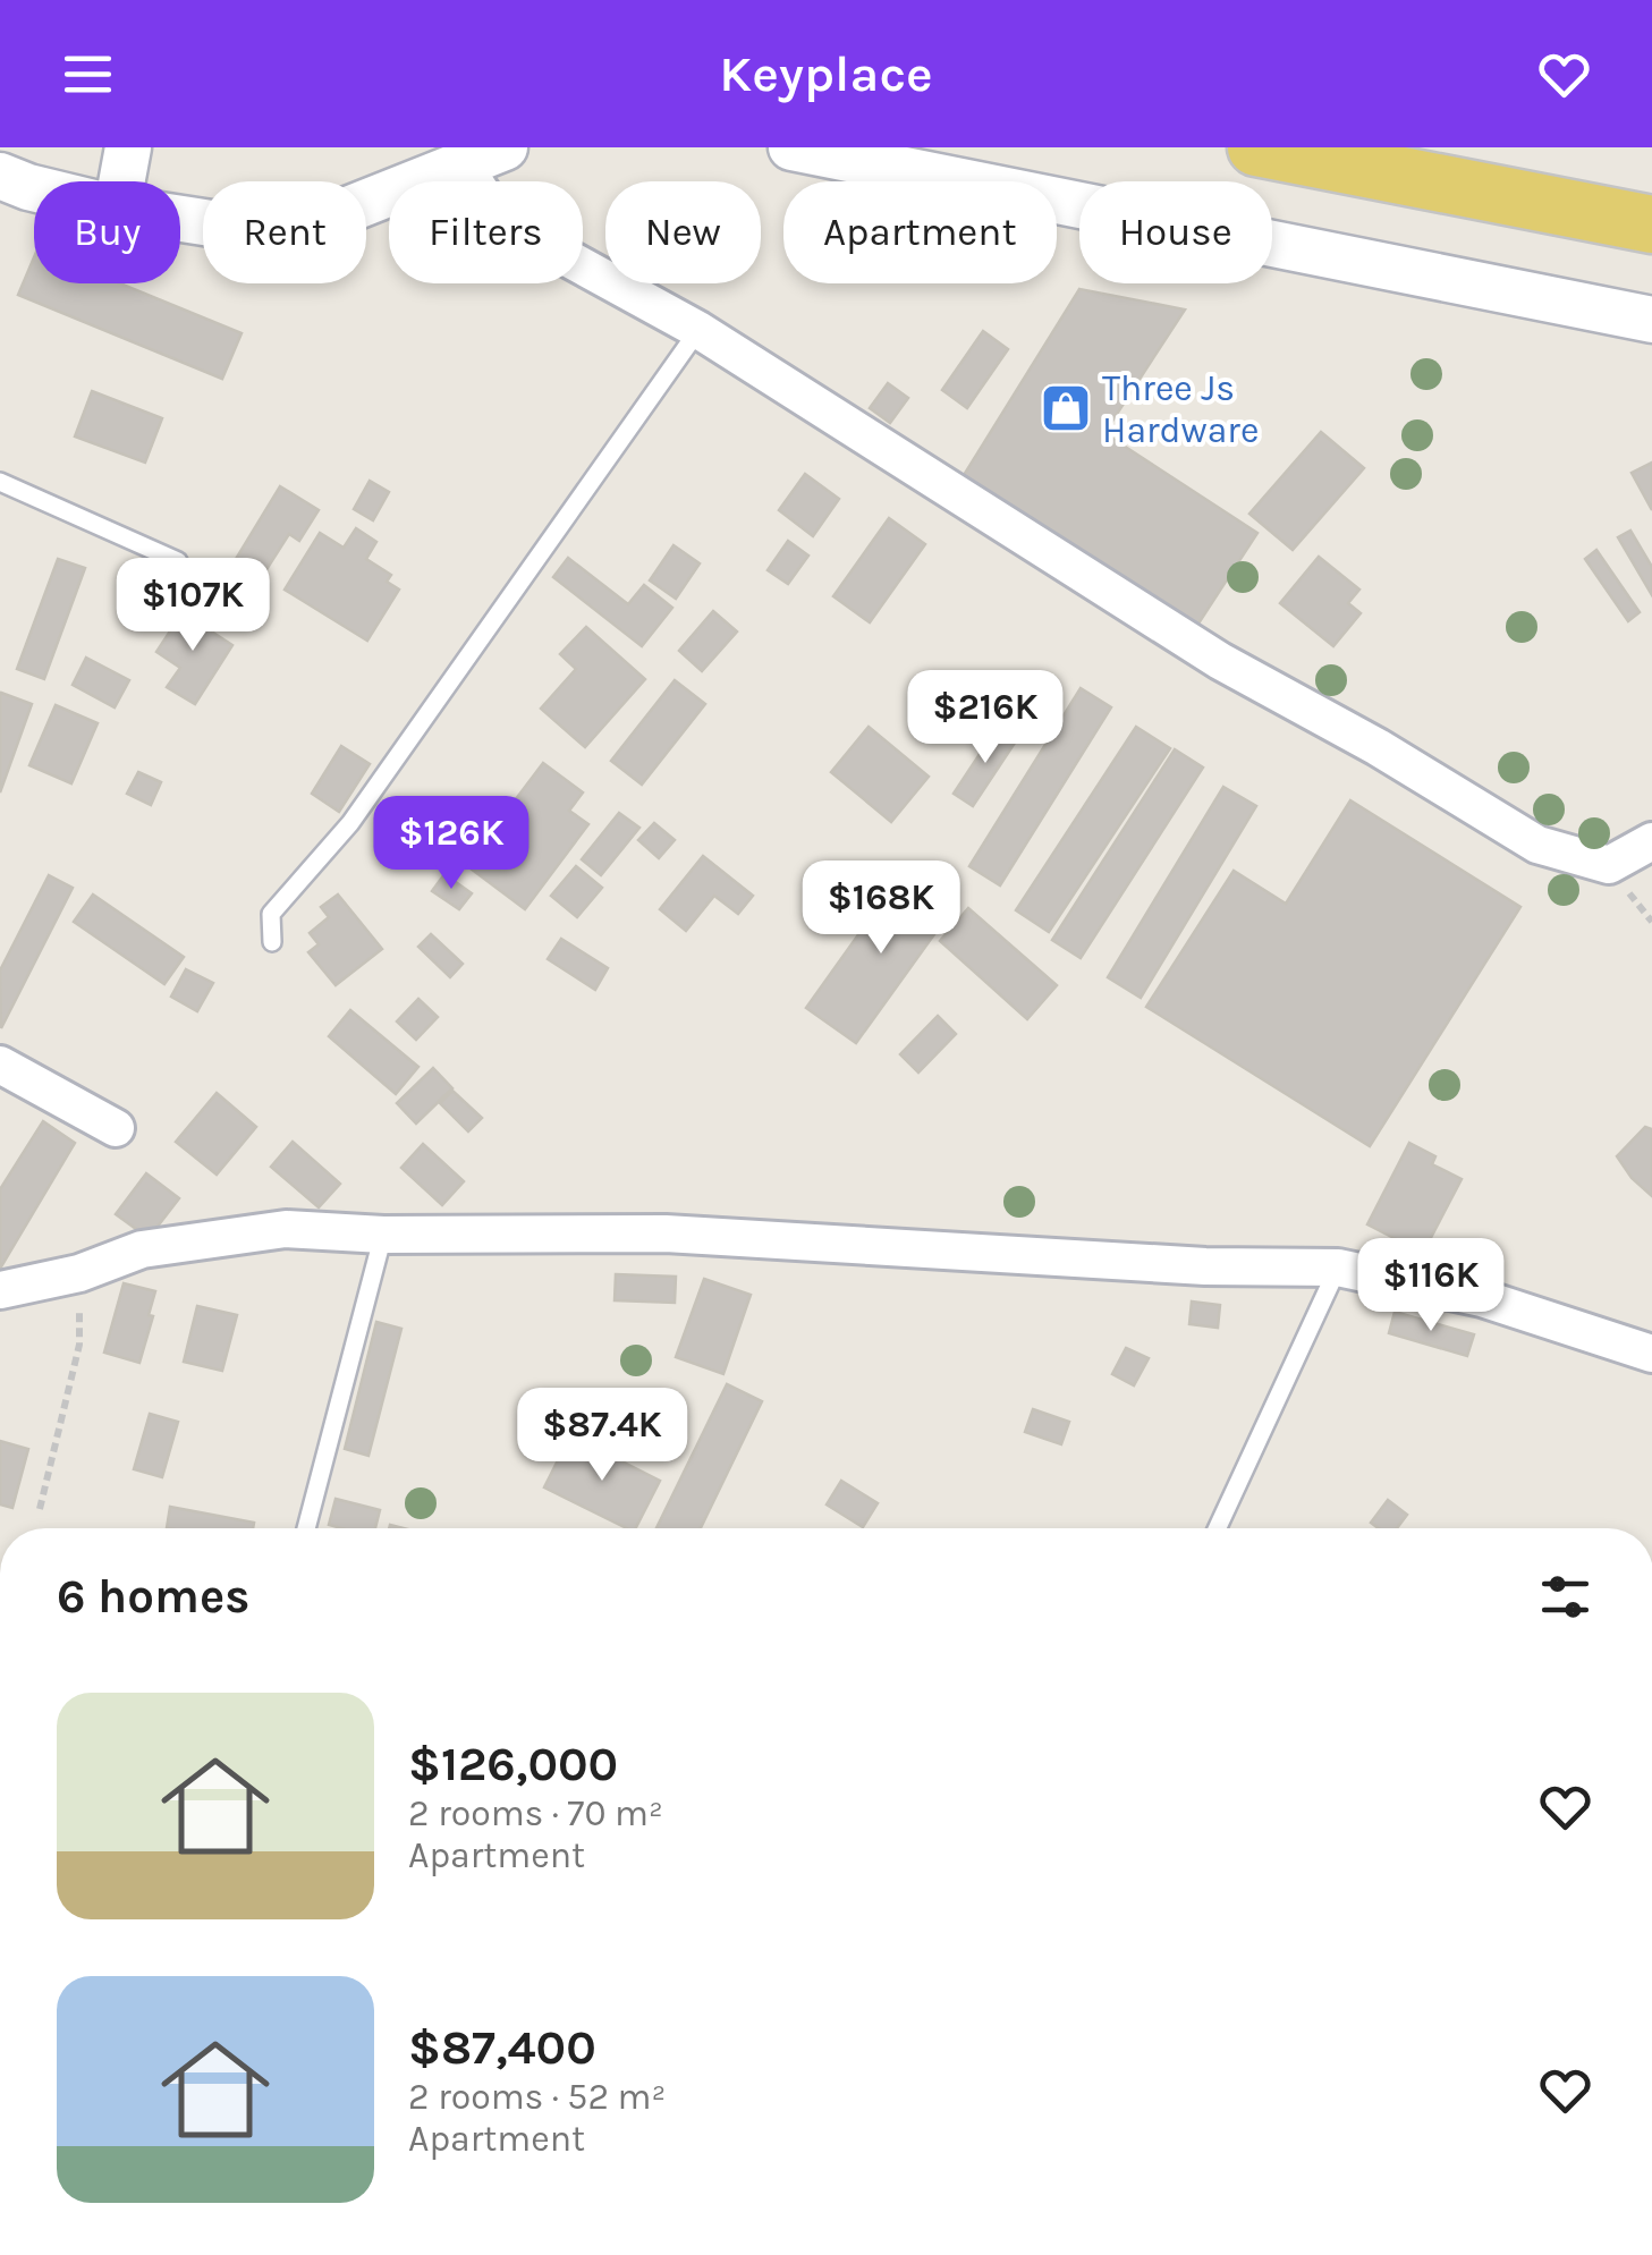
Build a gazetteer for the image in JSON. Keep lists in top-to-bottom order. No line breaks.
{"places":{"shop":["Three Js Hardware"]},"page":{"header":"Keyplace","chip":["Buy","Rent","Filters","New","Apartment","House"],"price":["$107K","$216K","$126K","$168K","$116K","$87.4K"],"heading":"6 homes","list":[{"name":"$126,000","note":"2 rooms · 70 m² · Apartment"},{"name":"$87,400","note":"2 rooms · 52 m² · Apartment"}]}}
